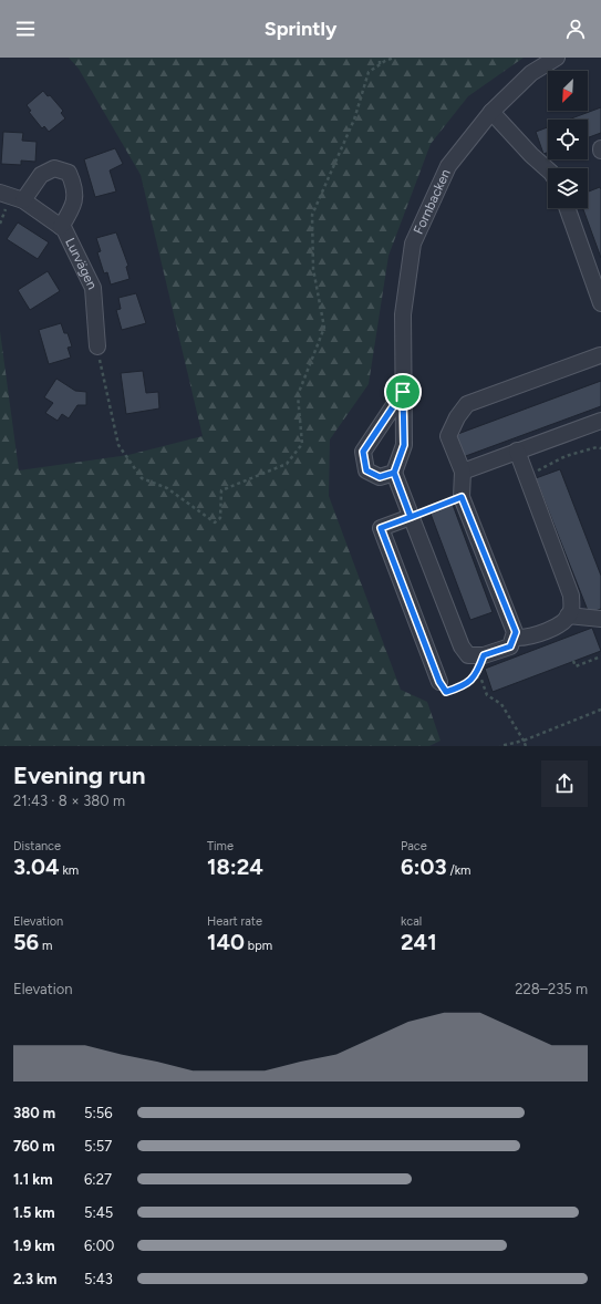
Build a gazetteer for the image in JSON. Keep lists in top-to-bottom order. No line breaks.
{"streets":{"street":["Fornbacken","Lurvägen"]},"north":"bottom left","page":{"header":"Sprintly","heading":["Evening run","21:43 · 8 × 380 m"],"stats":[["Distance","3.04 km"],["Time","18:24"],["Pace","6:03 /km"],["Elevation","56 m"],["Heart rate","140 bpm"],["kcal","241"]],"chart":["Elevation","228–235 m"],"list":[{"name":"380 m","note":"5:56"},{"name":"760 m","note":"5:57"},{"name":"1.1 km","note":"6:27"},{"name":"1.5 km","note":"5:45"},{"name":"1.9 km","note":"6:00"},{"name":"2.3 km","note":"5:43"}]}}
